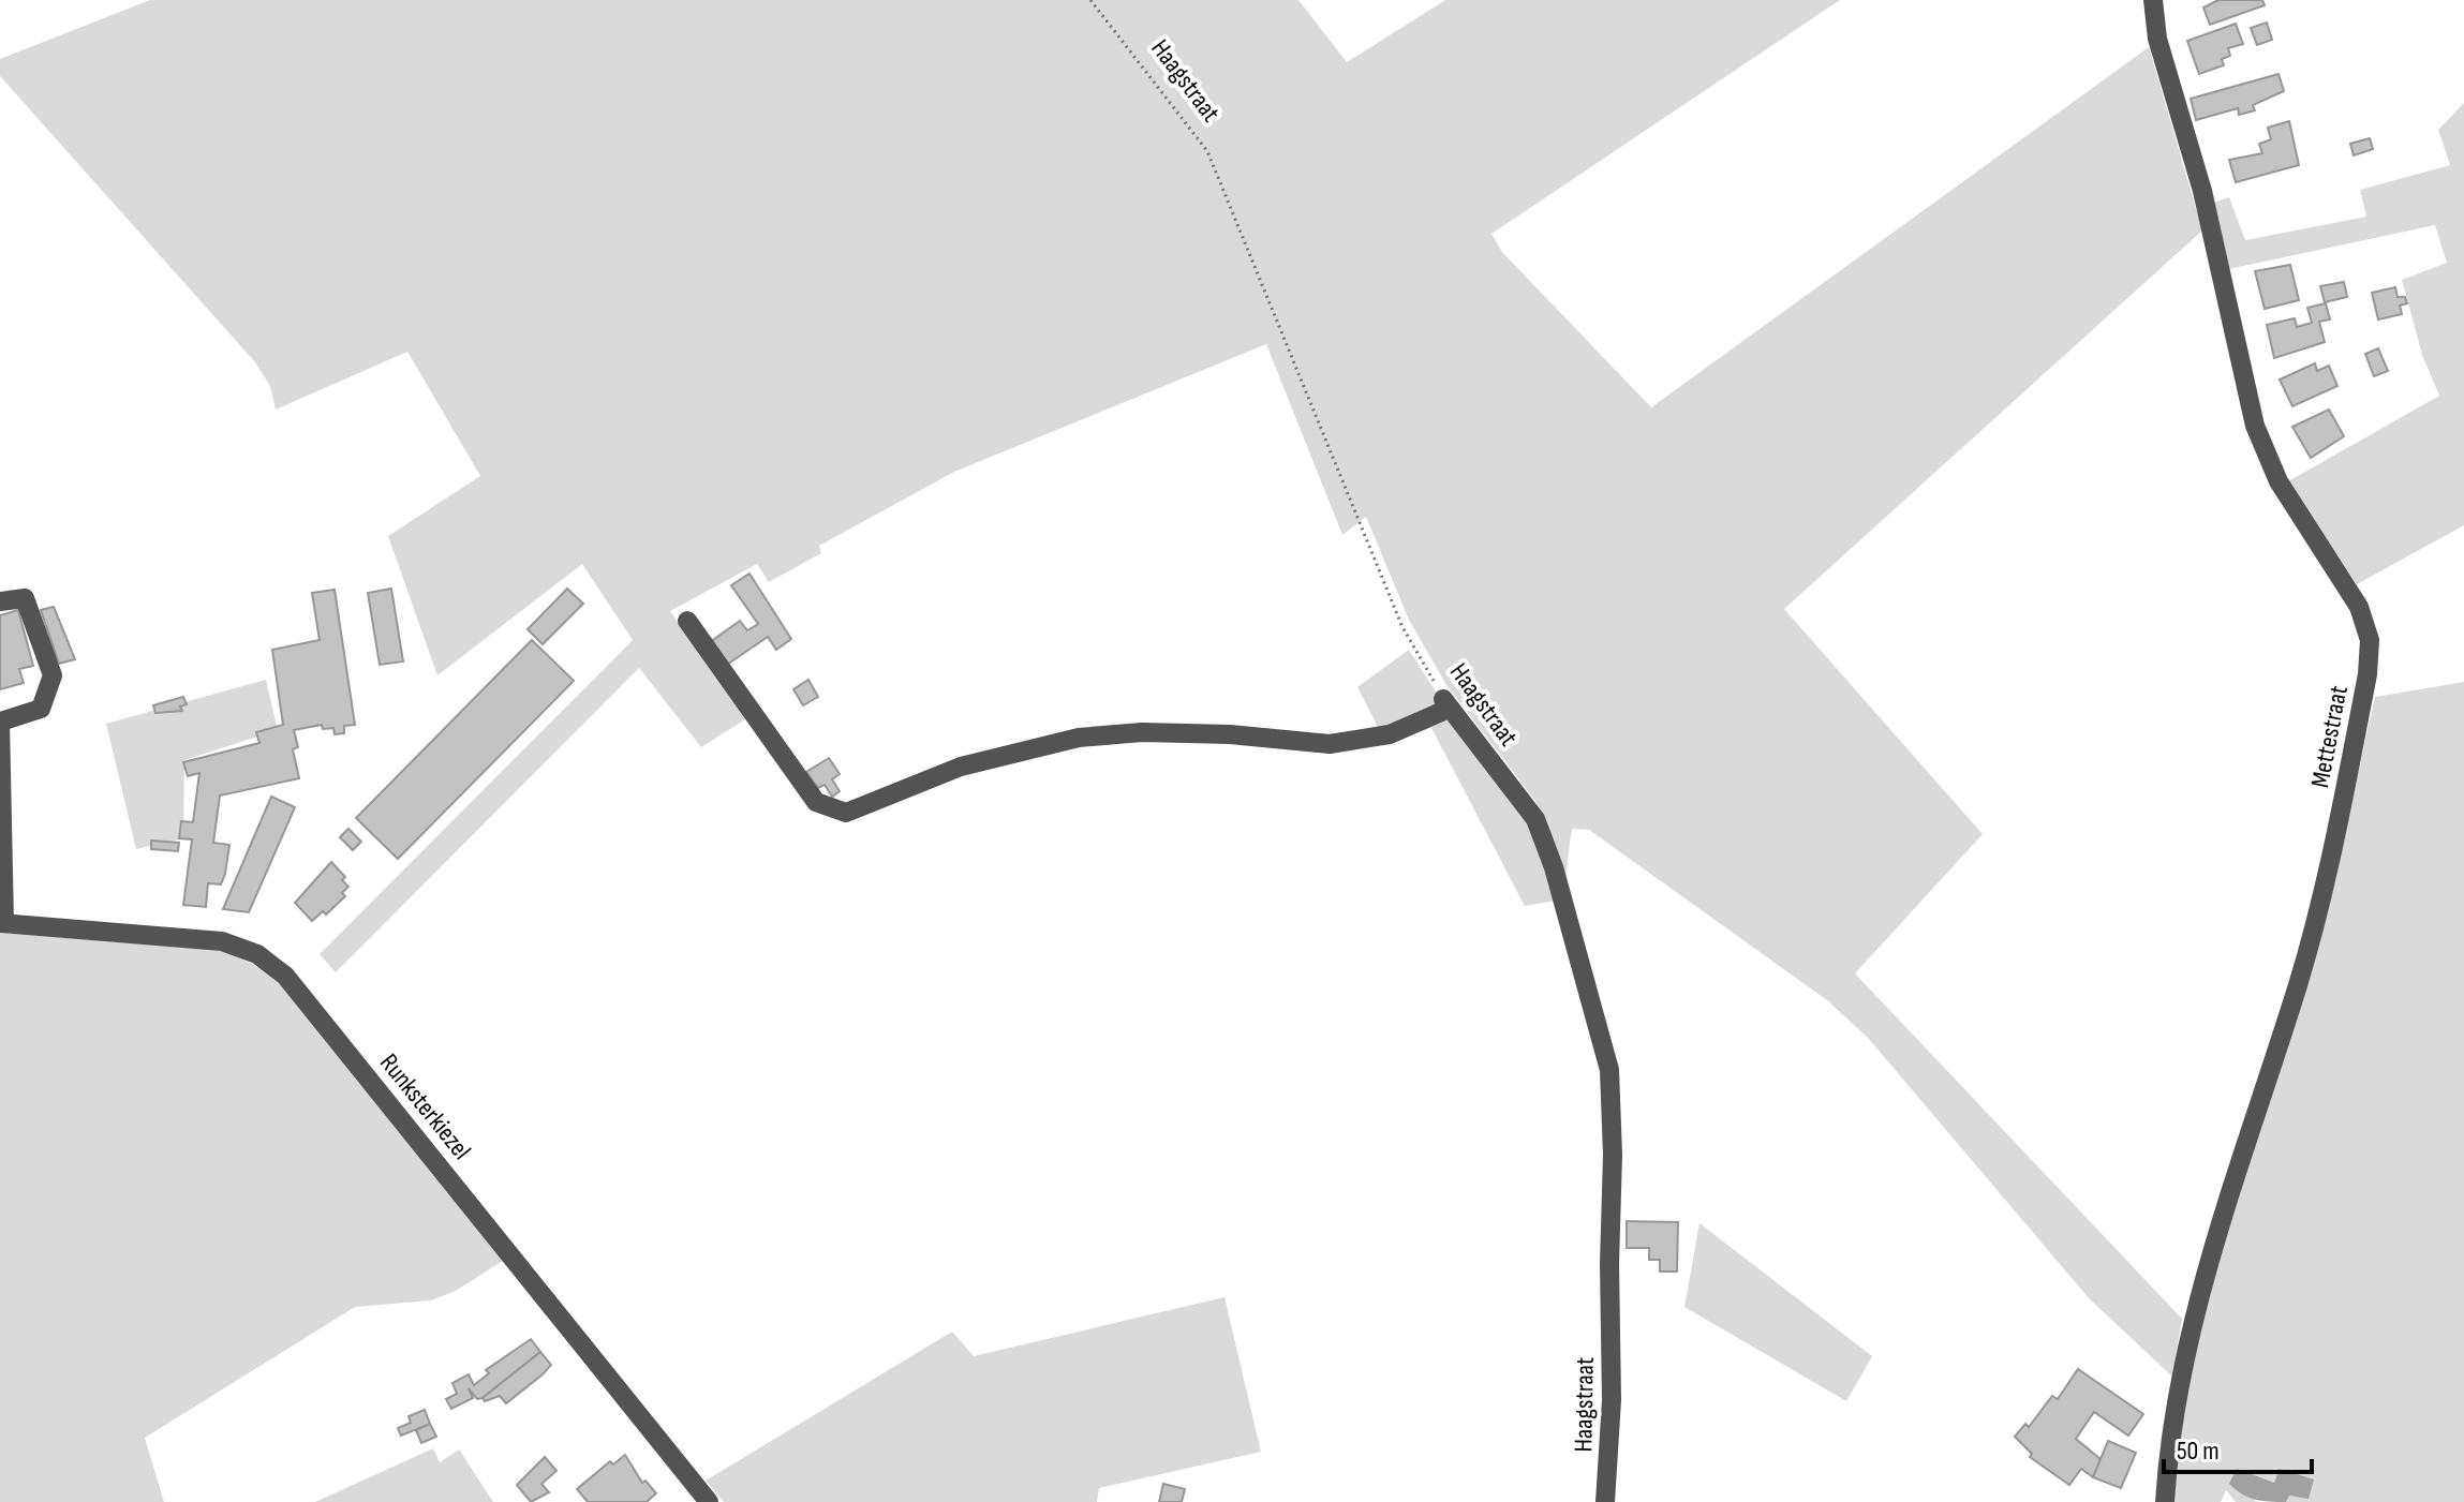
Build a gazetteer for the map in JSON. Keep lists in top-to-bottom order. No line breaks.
{"streets":{"street":["Haagstraat","Mettestraat","Runksterkiezel"]},"scale_bar":"50 m"}
